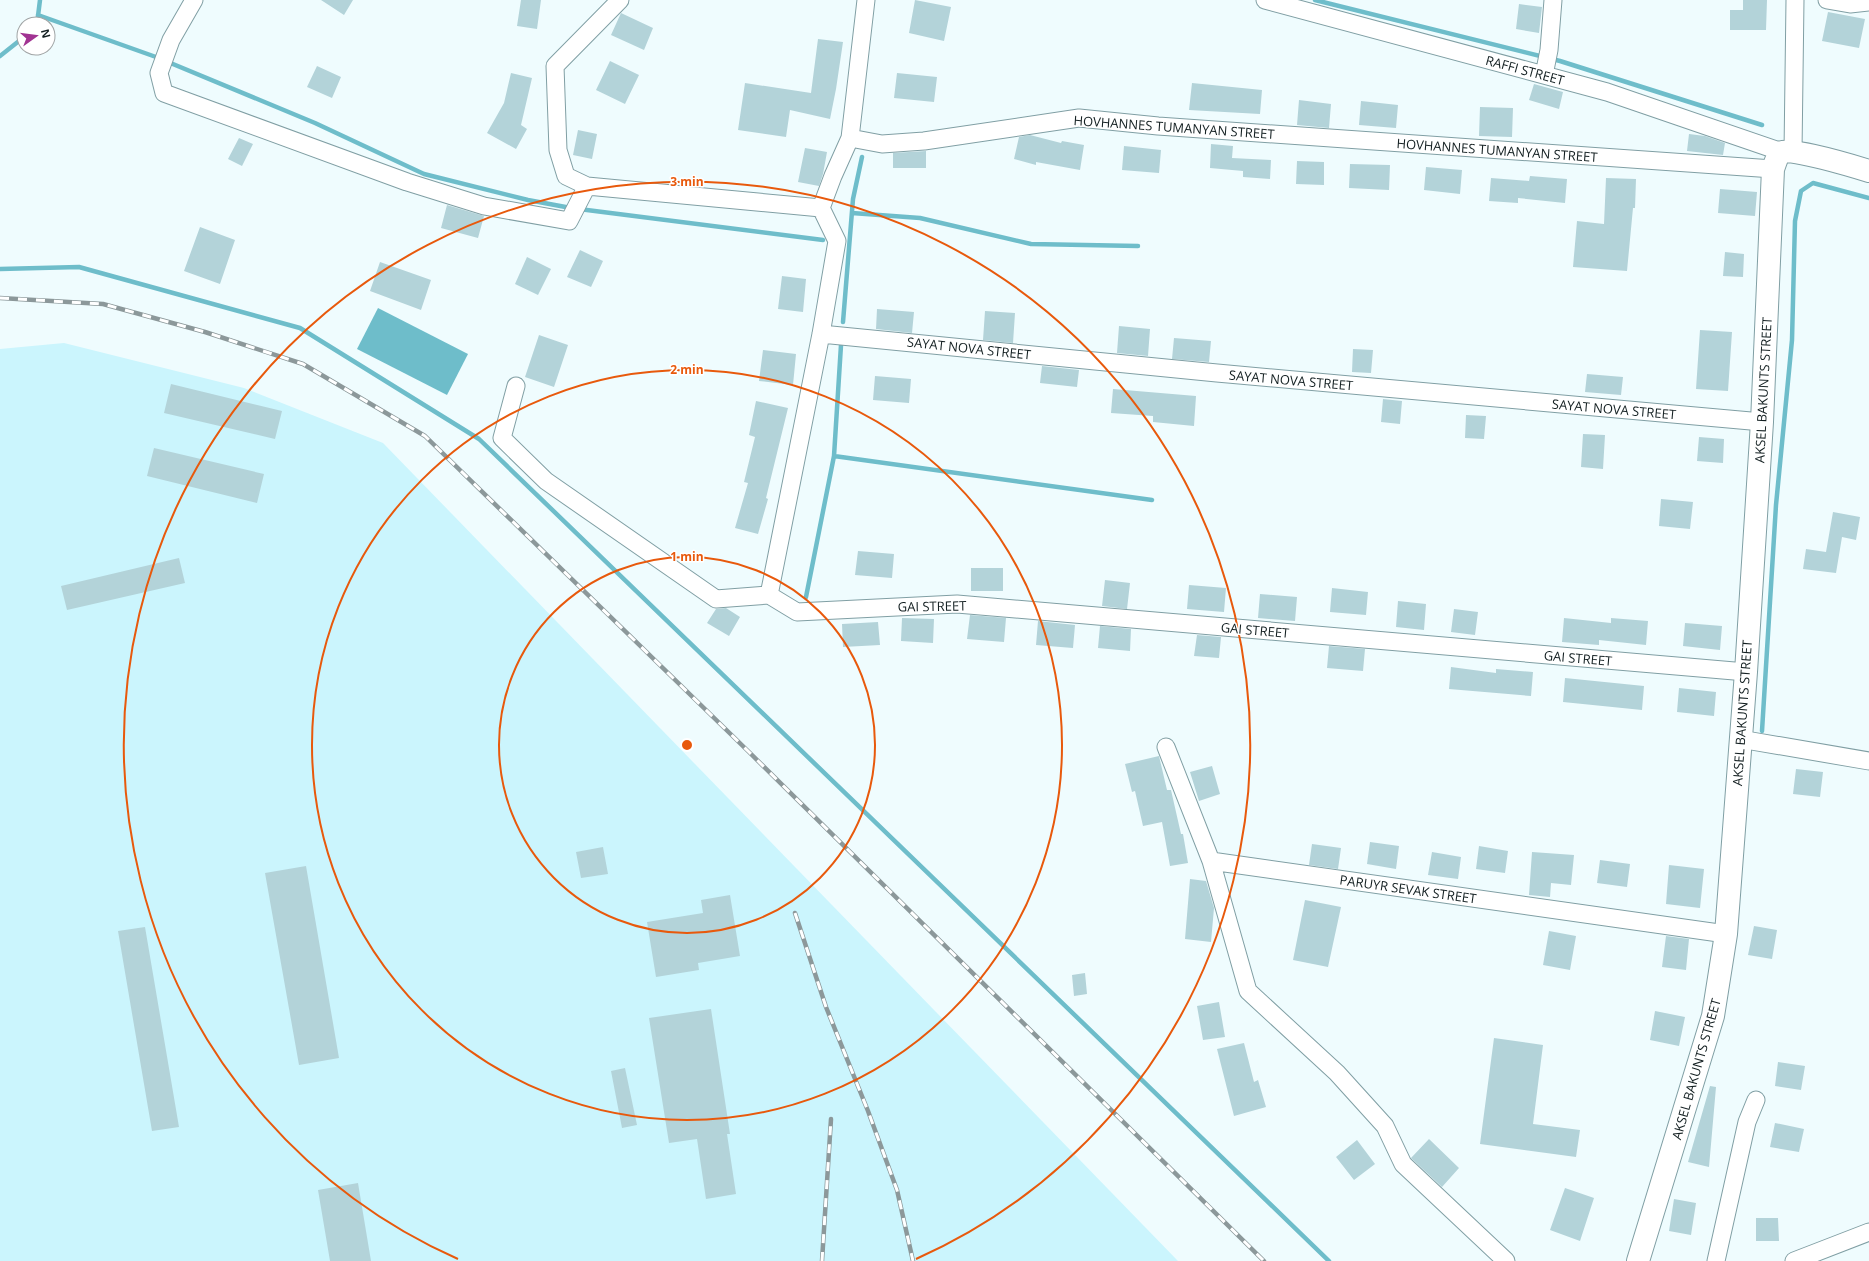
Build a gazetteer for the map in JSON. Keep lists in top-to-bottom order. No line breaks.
{"streets":{"main road":["RAFFI STREET","AKSEL BAKUNTS STREET"],"street":["HOVHANNES TUMANYAN STREET","SAYAT NOVA STREET","GAI STREET","PARUYR SEVAK STREET"]},"crossings":[["RAFFI STREET","HOVHANNES TUMANYAN STREET"],["RAFFI STREET","AKSEL BAKUNTS STREET"],["HOVHANNES TUMANYAN STREET","AKSEL BAKUNTS STREET"],["SAYAT NOVA STREET","AKSEL BAKUNTS STREET"],["AKSEL BAKUNTS STREET","GAI STREET"],["AKSEL BAKUNTS STREET","PARUYR SEVAK STREET"]],"north":"right","rings":["3 min","2 min","1 min"]}
